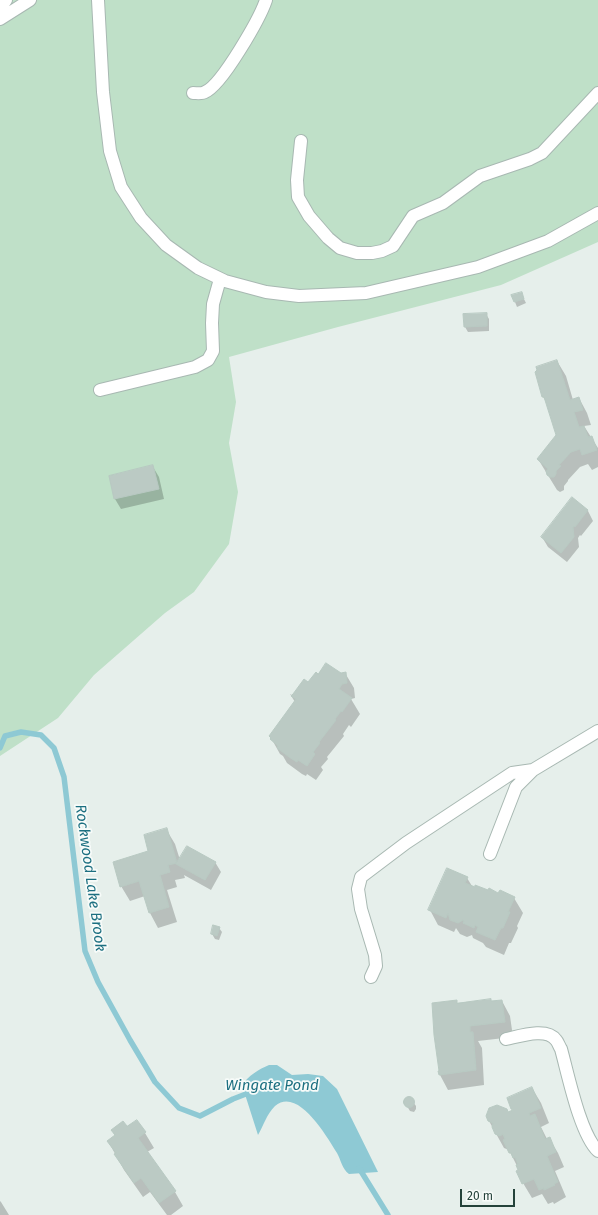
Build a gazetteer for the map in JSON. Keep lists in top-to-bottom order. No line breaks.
{"water":["Rockwood Lake Brook","Wingate Pond"],"scale_bar":"20 m"}
